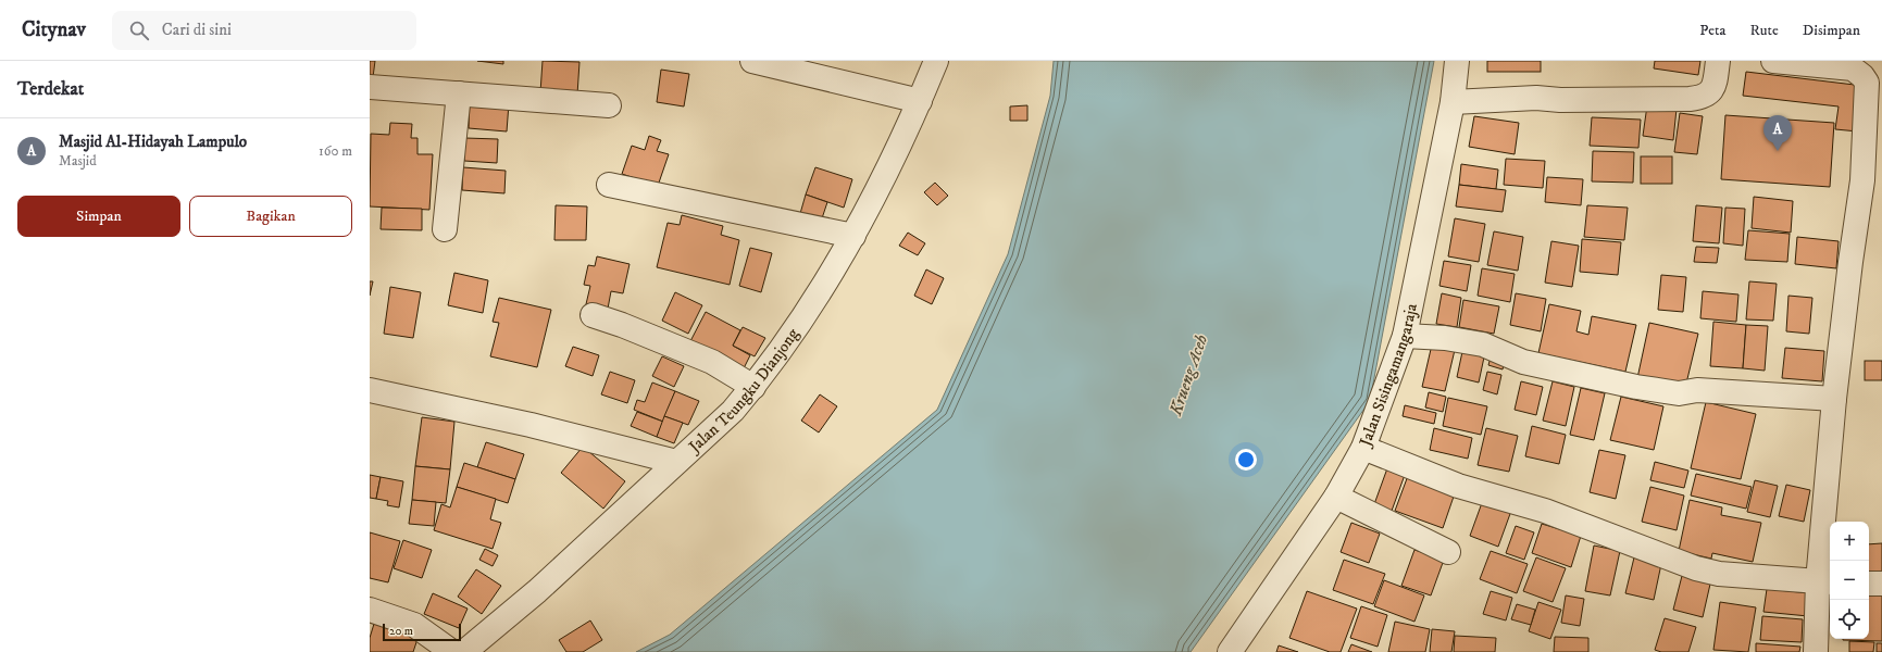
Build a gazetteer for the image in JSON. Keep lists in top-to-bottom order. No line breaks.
{"streets":{"street":["Jalan Sisingamangaraja","Jalan Teungku Dianjong"]},"water":["Krueng Aceh"],"scale_bar":"20 m","page":{"header":"Citynav","search":"Cari di sini","nav":["Peta","Rute","Disimpan"],"heading":"Terdekat","pins":"A","list":[{"mark":"A","name":"Masjid Al-Hidayah Lampulo","note":"Masjid","value":"160 m"}],"buttons":["Simpan","Bagikan"],"map_buttons":["+","−"],"scale":"20 m"}}
